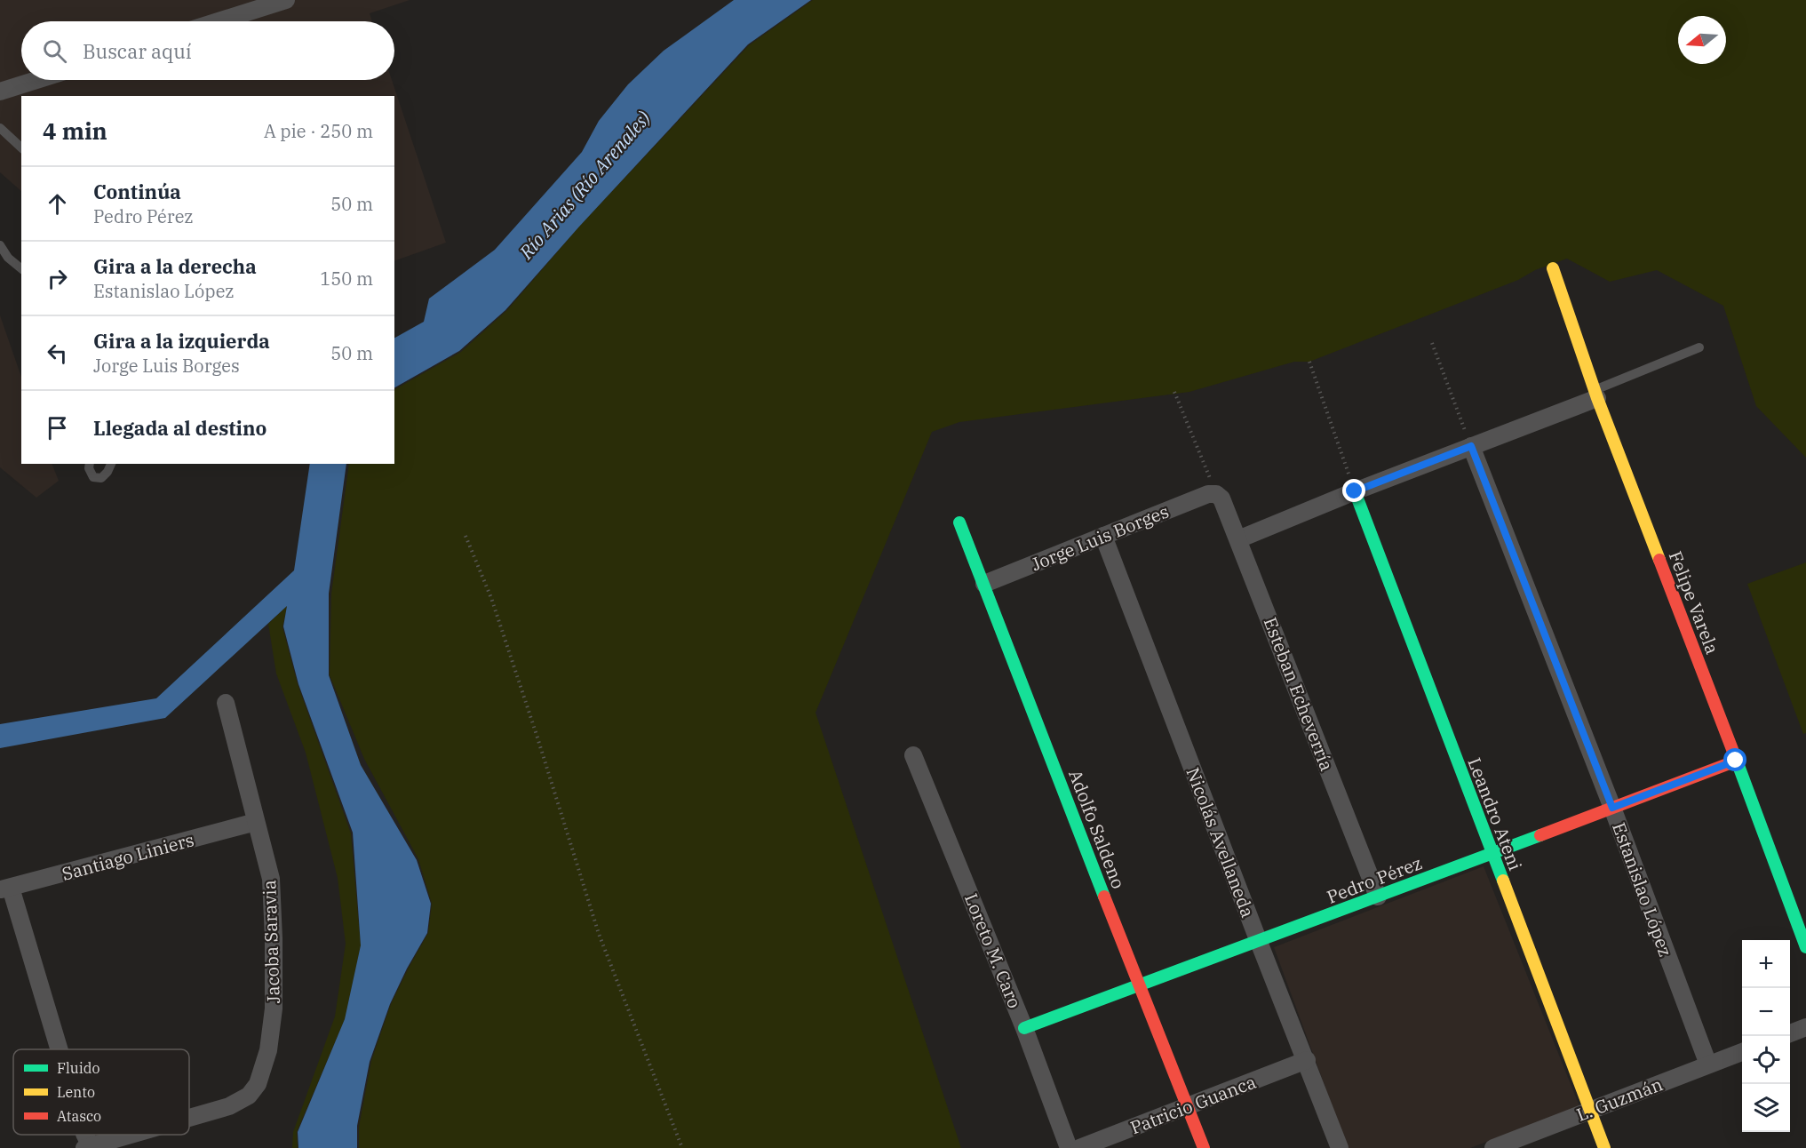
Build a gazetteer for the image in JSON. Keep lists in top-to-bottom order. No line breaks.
{"streets":{"street":["Jorge Luis Borges","Felipe Varela","Esteban Echeverría","Leandro Ateni","Adolfo Saldeno","Nicolás Avellaneda","Santiago Liniers","Pedro Pérez","Estanislao López","Jacoba Saravia","Loreto M. Caro","L. Guzmán","Patricio Guanca"]},"crossings":[["Jorge Luis Borges","Esteban Echeverría"],["Jorge Luis Borges","Adolfo Saldeno"],["Jorge Luis Borges","Nicolás Avellaneda"],["Felipe Varela","Pedro Pérez"],["Esteban Echeverría","Pedro Pérez"],["Leandro Ateni","Pedro Pérez"],["Leandro Ateni","L. Guzmán"],["Adolfo Saldeno","Pedro Pérez"],["Adolfo Saldeno","Patricio Guanca"],["Nicolás Avellaneda","Pedro Pérez"],["Nicolás Avellaneda","Patricio Guanca"],["Santiago Liniers","Jacoba Saravia"],["Pedro Pérez","Estanislao López"],["Pedro Pérez","Loreto M. Caro"],["Estanislao López","L. Guzmán"]],"water":["Río Arias (Río Arenales)"],"legend":["Fluido","Lento","Atasco"],"north":"left","page":{"search":"Buscar aquí","heading":["4 min","A pie · 250 m"],"list":[["Continúa","Pedro Pérez","50 m"],["Gira a la derecha","Estanislao López","150 m"],["Gira a la izquierda","Jorge Luis Borges","50 m"],"Llegada al destino"],"map_buttons":["+","−"]}}
